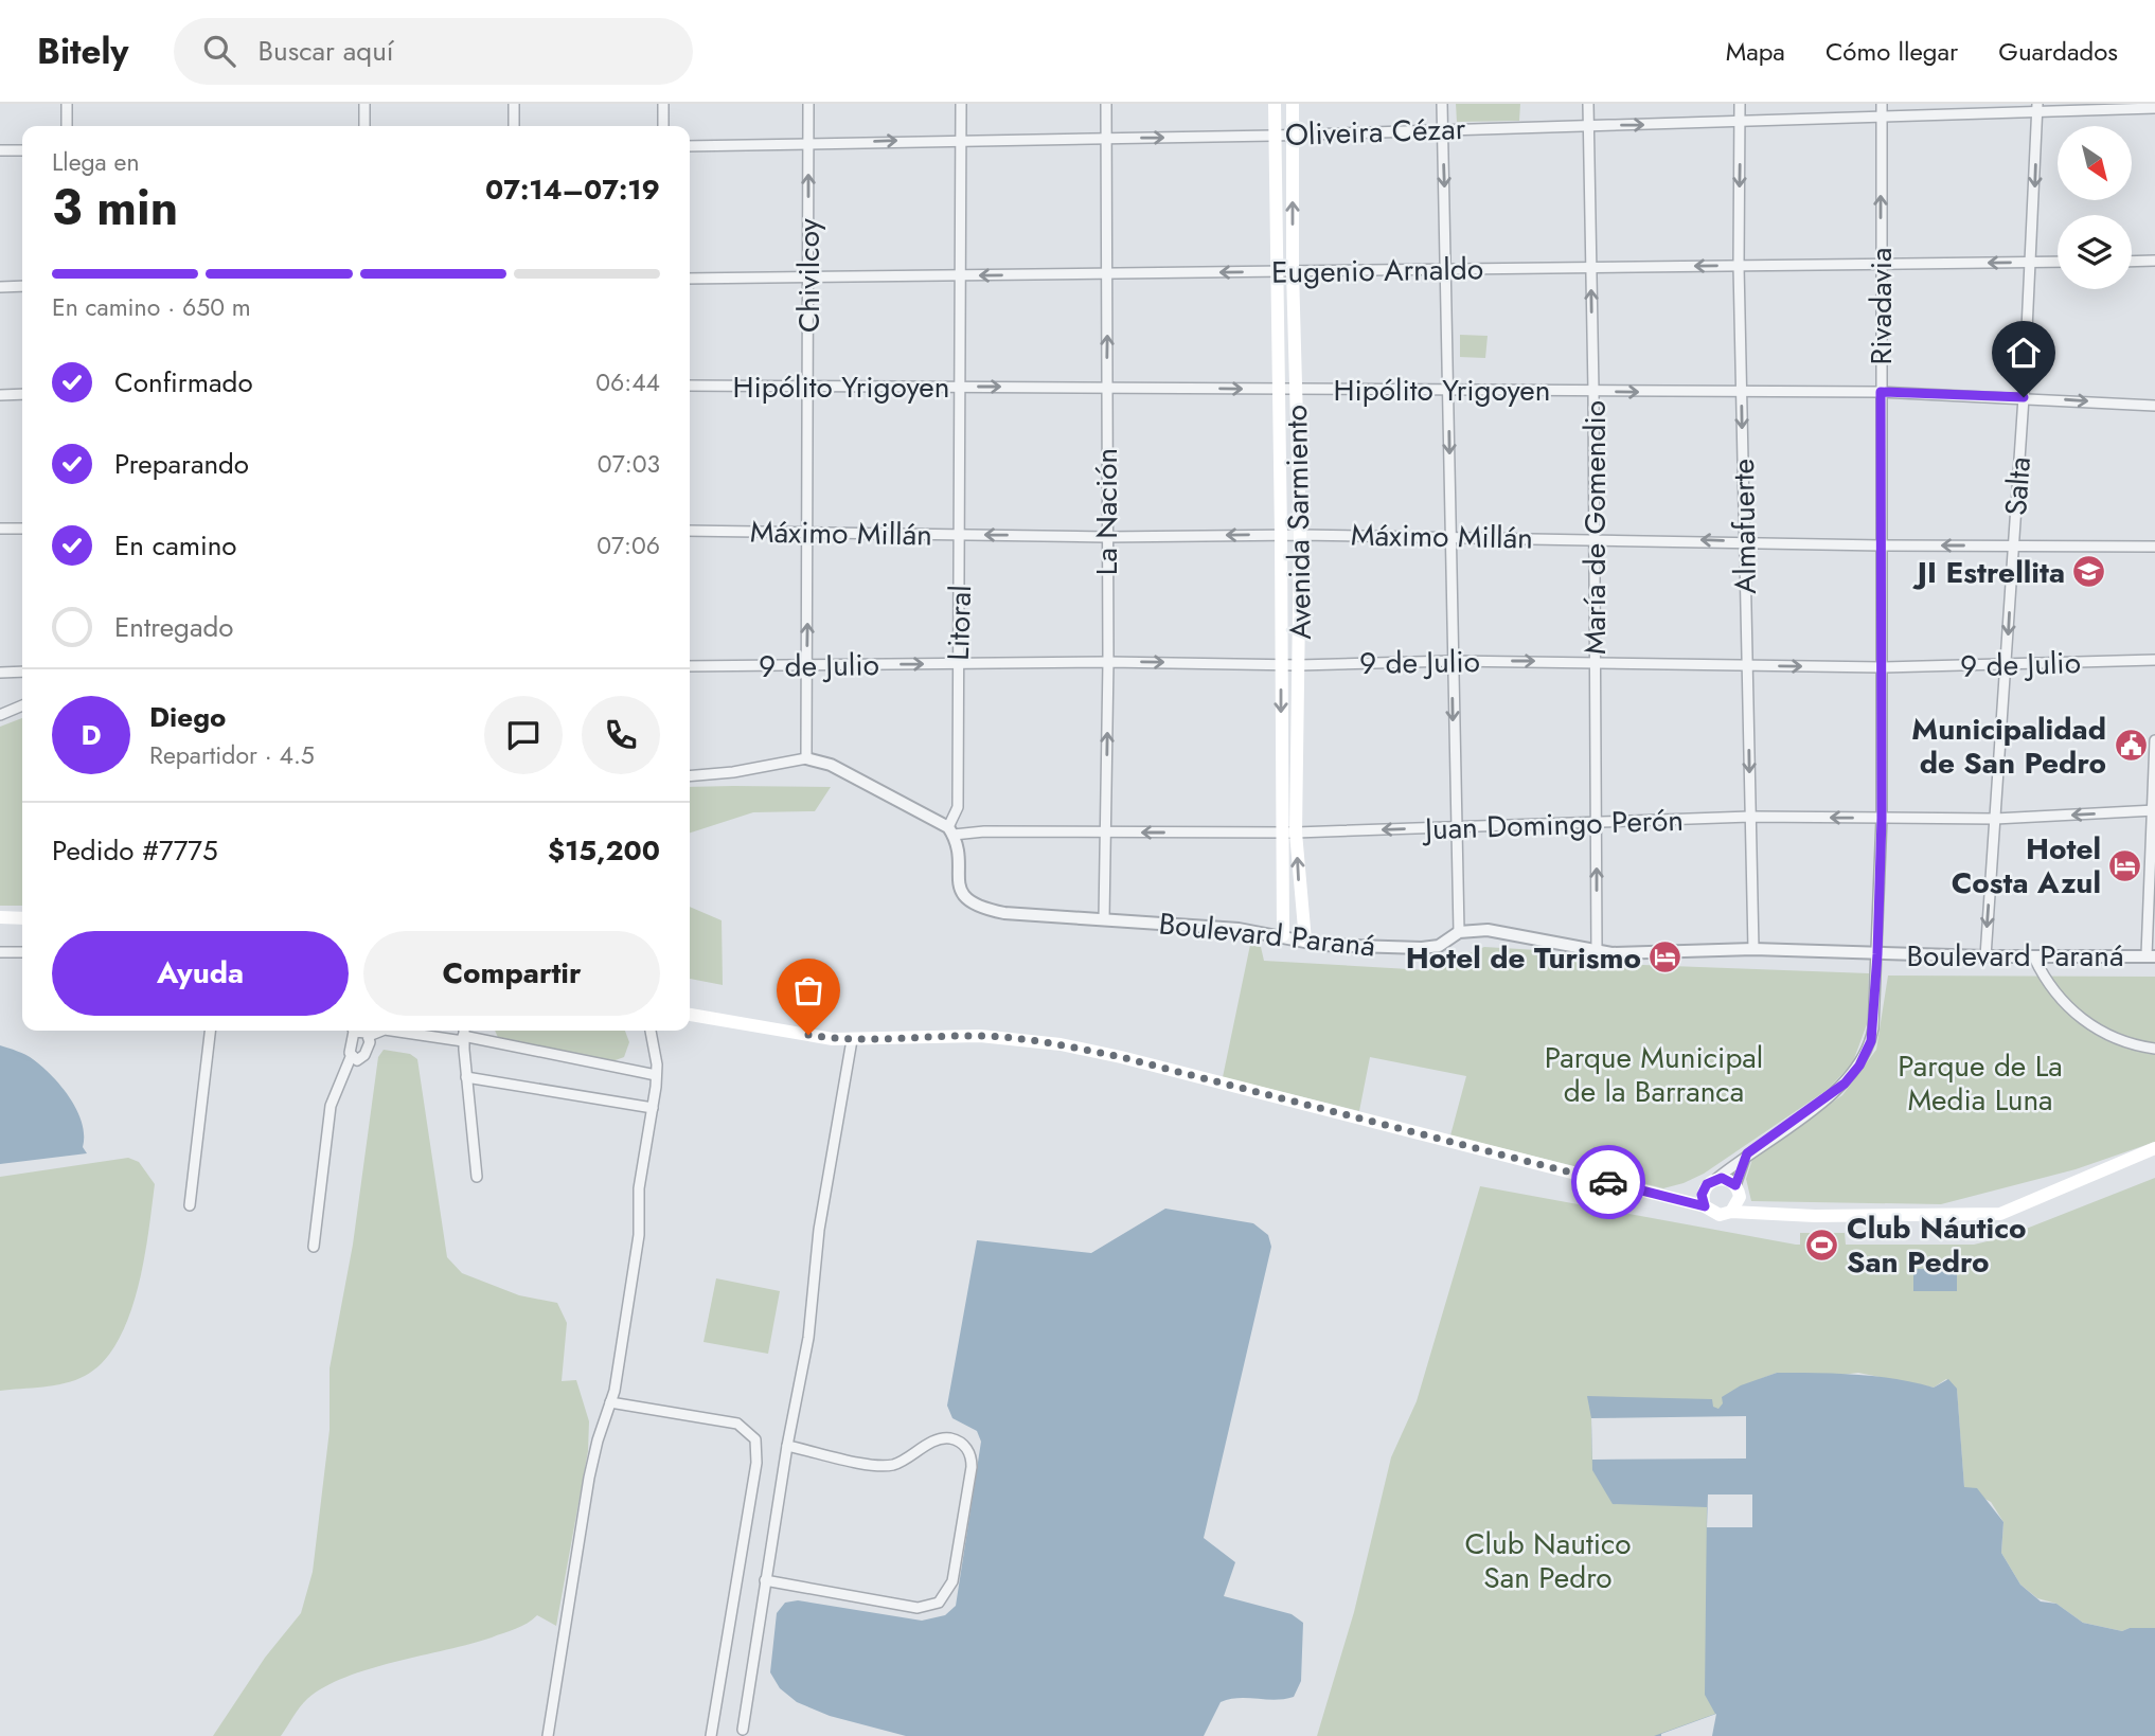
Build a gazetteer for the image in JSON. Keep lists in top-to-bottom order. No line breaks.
{"streets":{"main road":["Avenida Sarmiento"],"street":["Oliveira Cézar","Eugenio Arnaldo","Chivilcoy","Rivadavia","Hipólito Yrigoyen","Salta","La Nación","Almafuerte","María de Gomendio","Máximo Millán","Litoral","9 de Julio","Juan Domingo Perón","Boulevard Paraná"]},"crossings":[["Oliveira Cézar","Chivilcoy"],["Oliveira Cézar","Rivadavia"],["Oliveira Cézar","Salta"],["Oliveira Cézar","La Nación"],["Oliveira Cézar","Avenida Sarmiento"],["Oliveira Cézar","Almafuerte"],["Oliveira Cézar","María de Gomendio"],["Oliveira Cézar","Litoral"],["Eugenio Arnaldo","Chivilcoy"],["Eugenio Arnaldo","Rivadavia"],["Eugenio Arnaldo","Salta"],["Eugenio Arnaldo","La Nación"],["Eugenio Arnaldo","Avenida Sarmiento"],["Eugenio Arnaldo","Almafuerte"],["Eugenio Arnaldo","María de Gomendio"],["Eugenio Arnaldo","Litoral"],["Chivilcoy","Hipólito Yrigoyen"],["Chivilcoy","Máximo Millán"],["Chivilcoy","9 de Julio"],["Rivadavia","Hipólito Yrigoyen"],["Rivadavia","Máximo Millán"],["Rivadavia","9 de Julio"],["Rivadavia","Juan Domingo Perón"],["Rivadavia","Boulevard Paraná"],["Hipólito Yrigoyen","Salta"],["Hipólito Yrigoyen","La Nación"],["Hipólito Yrigoyen","Avenida Sarmiento"],["Hipólito Yrigoyen","Almafuerte"],["Hipólito Yrigoyen","María de Gomendio"],["Hipólito Yrigoyen","Litoral"],["Salta","Máximo Millán"],["Salta","9 de Julio"],["Salta","Juan Domingo Perón"],["Salta","Boulevard Paraná"],["La Nación","Máximo Millán"],["La Nación","9 de Julio"],["La Nación","Juan Domingo Perón"],["La Nación","Boulevard Paraná"],["Avenida Sarmiento","Máximo Millán"],["Avenida Sarmiento","9 de Julio"],["Avenida Sarmiento","Juan Domingo Perón"],["Avenida Sarmiento","Boulevard Paraná"],["Almafuerte","Máximo Millán"],["Almafuerte","9 de Julio"],["Almafuerte","Juan Domingo Perón"],["Almafuerte","Boulevard Paraná"],["María de Gomendio","Máximo Millán"],["María de Gomendio","9 de Julio"],["María de Gomendio","Juan Domingo Perón"],["María de Gomendio","Boulevard Paraná"],["Máximo Millán","Litoral"],["Litoral","9 de Julio"],["Litoral","Juan Domingo Perón"],["Litoral","Boulevard Paraná"],["Juan Domingo Perón","Boulevard Paraná"]],"one_way":["Eugenio Arnaldo","Chivilcoy","Hipólito Yrigoyen","Salta","Almafuerte","Máximo Millán","9 de Julio","Juan Domingo Perón"],"parks":["Parque Municipal de la Barranca","Parque de La Media Luna","Club Nautico San Pedro"],"places":{"school or university":["JI Estrellita"],"public building":["Municipalidad de San Pedro"],"hotel":["Hotel Costa Azul","Hotel de Turismo"],"sports":["Club Náutico San Pedro"]},"north":"bottom right","page":{"header":"Bitely","search":"Buscar aquí","nav":["Mapa","Cómo llegar","Guardados"],"heading":["3 min","Llega en","07:14–07:19"],"panel":["Diego","Repartidor · 4.5","Pedido #7775","$15,200"],"bar":"En camino · 650 m","list":[["Confirmado","06:44"],["Preparando","07:03"],["En camino","07:06"],"Entregado"],"round":"D","buttons":["Ayuda","Compartir"]}}
